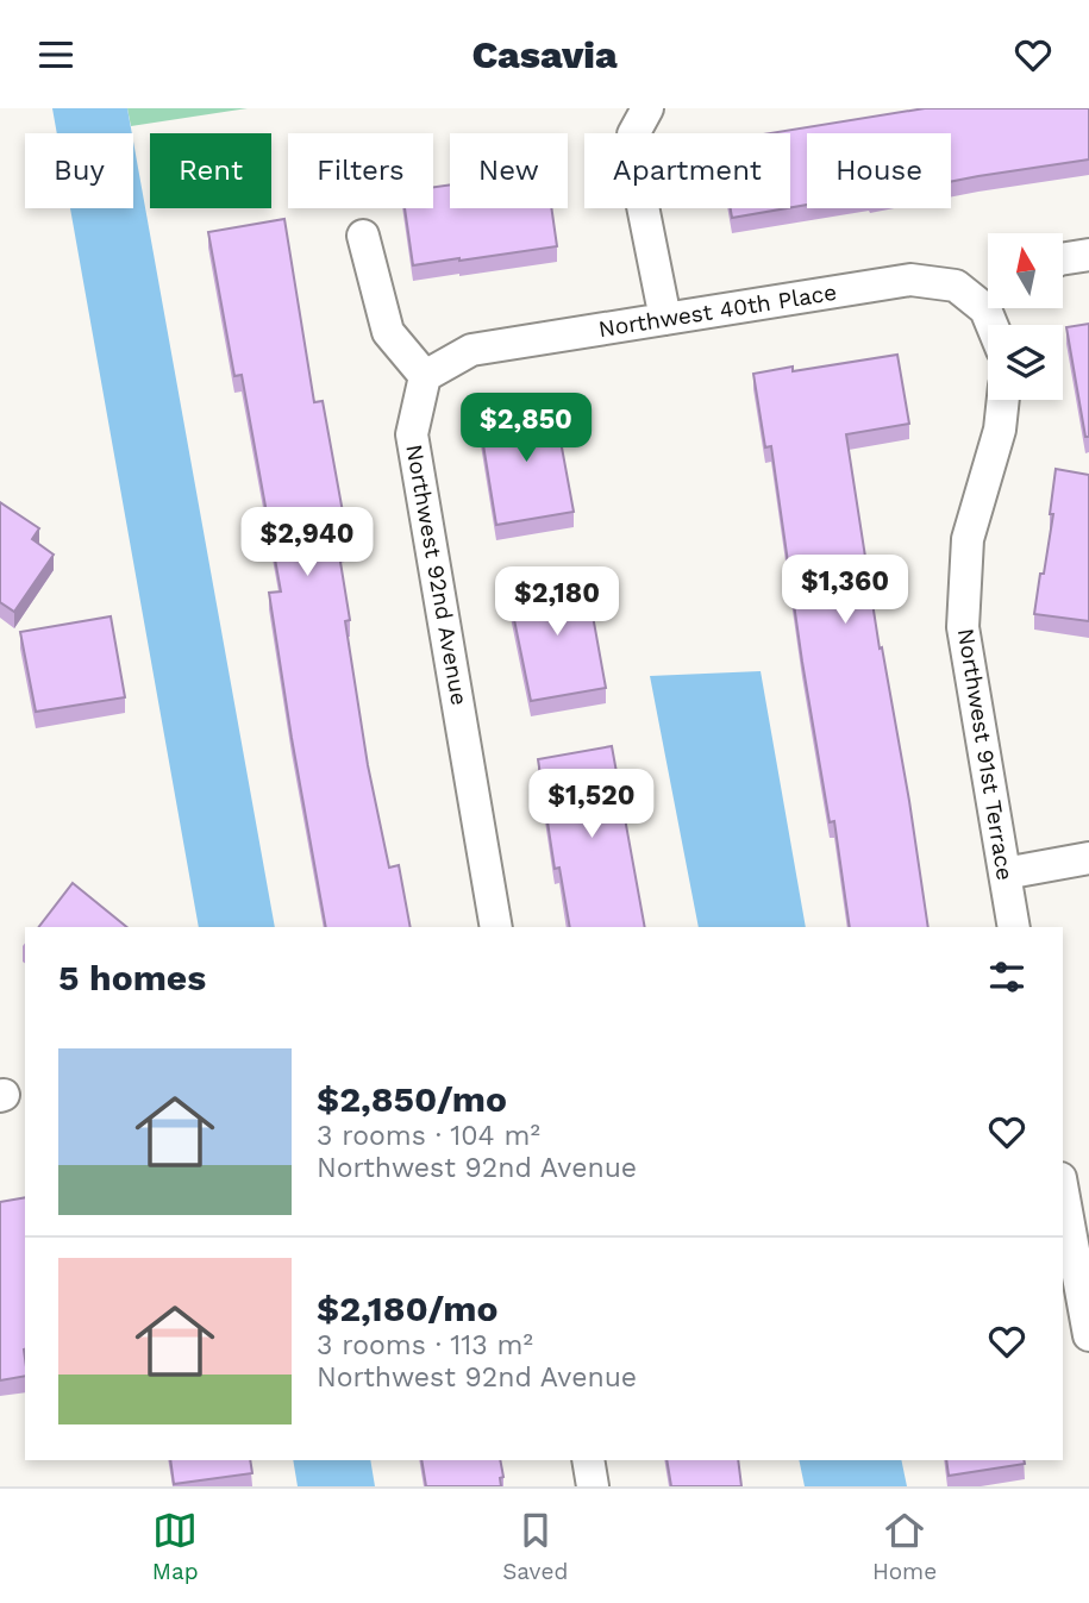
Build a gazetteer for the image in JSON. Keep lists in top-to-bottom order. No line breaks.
{"streets":{"street":["Northwest 40th Place","Northwest 92nd Avenue","Northwest 91st Terrace"]},"crossings":[["Northwest 40th Place","Northwest 92nd Avenue"]],"north":"top","page":{"header":"Casavia","chip":["Buy","Rent","Filters","New","Apartment","House"],"price":["$2,850","$2,940","$1,360","$2,180","$1,520"],"heading":"5 homes","list":[{"name":"$2,850/mo","note":"3 rooms · 104 m² · Northwest 92nd Avenue"},{"name":"$2,180/mo","note":"3 rooms · 113 m² · Northwest 92nd Avenue"}],"tabs":["Map","Saved","Home"]}}
